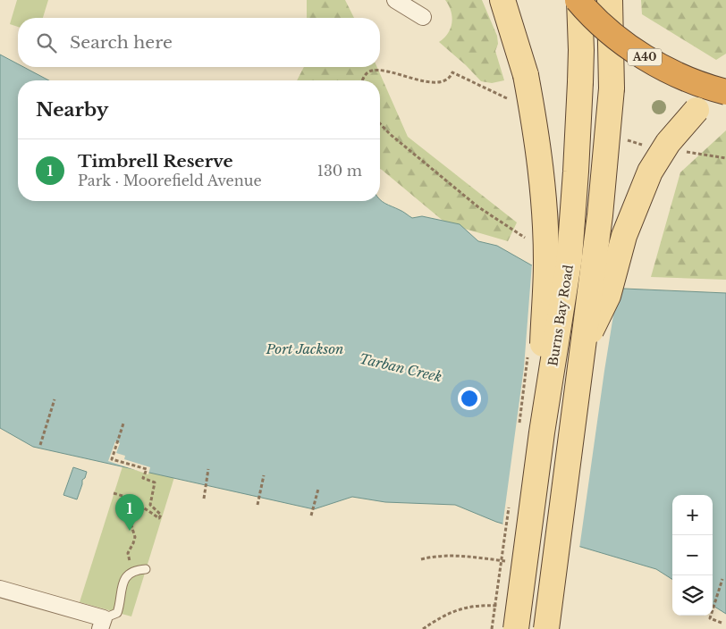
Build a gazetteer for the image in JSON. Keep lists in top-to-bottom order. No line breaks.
{"streets":{"highway":["A40"],"main road":["Burns Bay Road"]},"crossings":[["A40","Burns Bay Road"]],"water":["Port Jackson","Tarban Creek"],"page":{"search":"Search here","heading":"Nearby","list":[{"mark":"1","name":"Timbrell Reserve","note":"Park · Moorefield Avenue","value":"130 m"}],"pins":"1","map_buttons":["+","−"]}}
